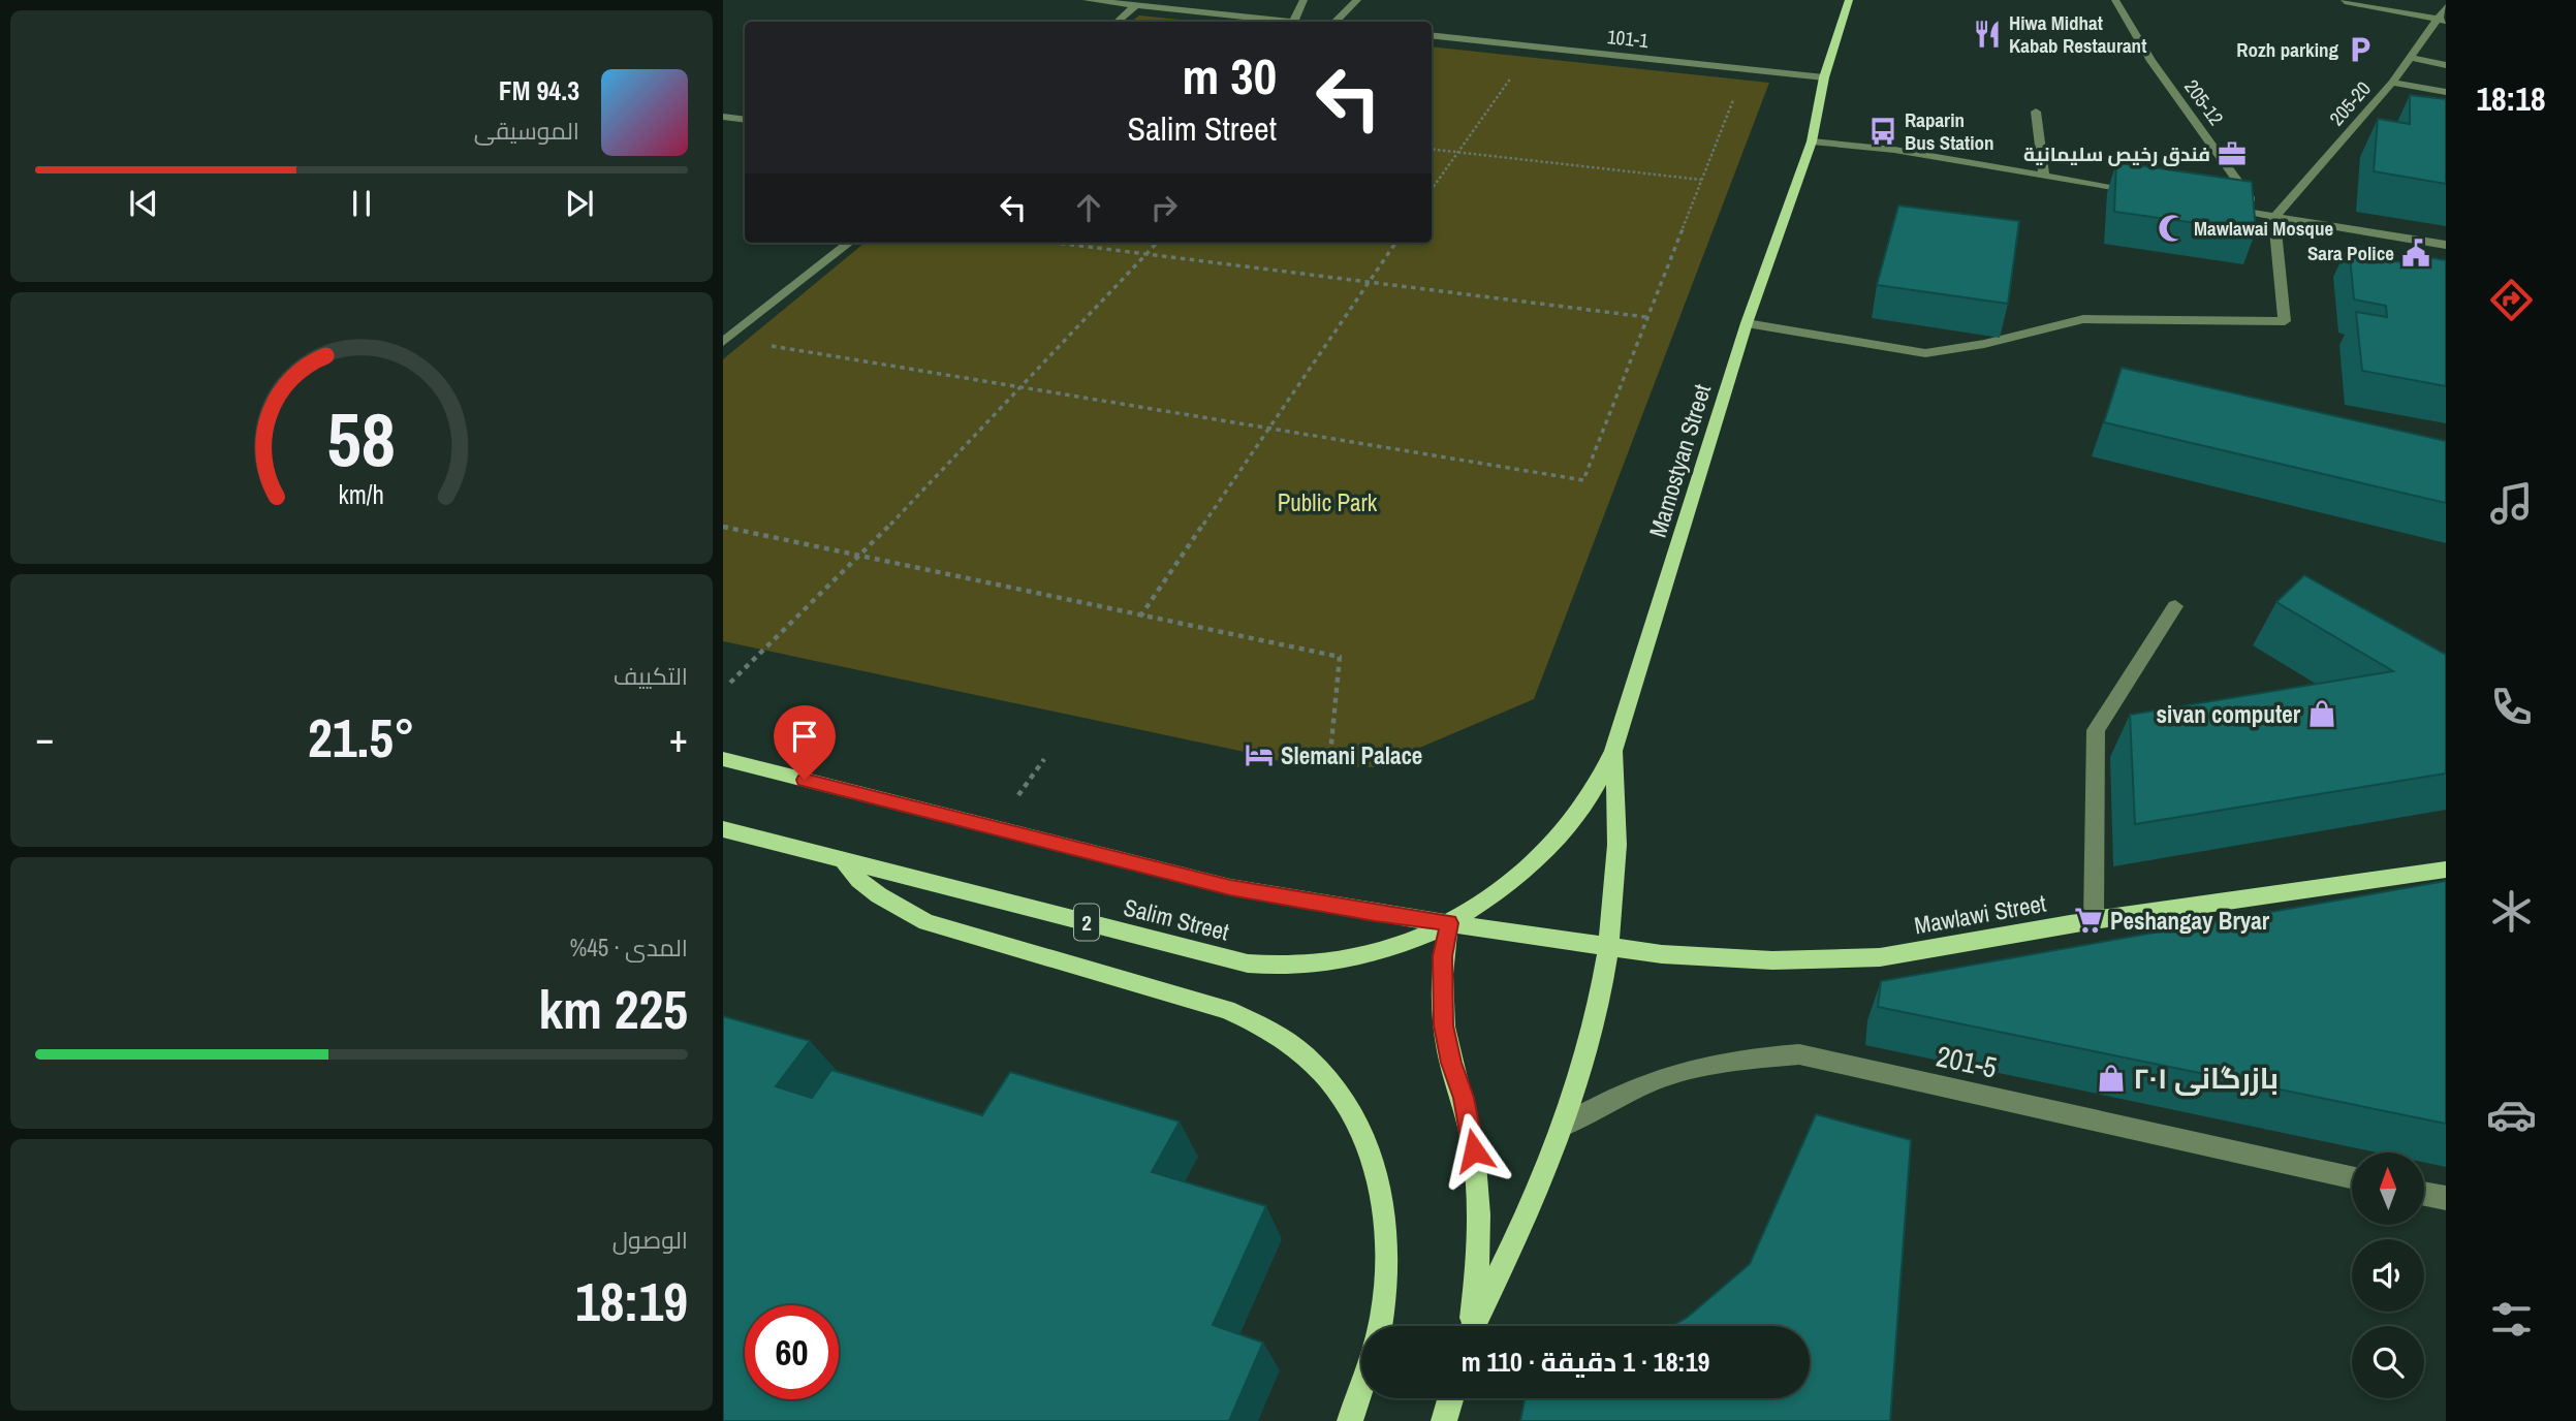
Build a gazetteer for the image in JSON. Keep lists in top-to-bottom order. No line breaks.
{"streets":{"main road":["Mamostyan Street","Mawlawi Street","Salim Street","2"],"street":["101-1","205-12","205-20","201-5"]},"crossings":[["101-1","Mamostyan Street"],["205-12","205-20"],["Mamostyan Street","Mawlawi Street"],["Mamostyan Street","Salim Street"],["Mamostyan Street","201-5"],["Mawlawi Street","Salim Street"]],"parks":["Public Park"],"places":{"restaurant":["Hiwa Midhat Kabab Restaurant"],"parking":["Rozh parking"],"bus stop":["Raparin Bus Station"],"office":["فندق رخيص سليمانية"],"mosque":["Mawlawai Mosque"],"public building":["Sara Police"],"shop":["sivan computer","بازرگانی ٢٠١"],"hotel":["Slemani Palace"],"supermarket":["Peshangay Bryar"]},"north":"top","page":{"tabs":"18:18","turn":["30 m","Salim Street"],"song":["94.3 FM","الموسيقى"],"tile":["التكييف",["المدى · 45%","225 km"],["الوصول","18:19"]],"heat":["−","21.5°","+"],"limit":"60","trip":"18:19 · 1 دقيقة · 110 m","gauge":["58","km/h"]}}
